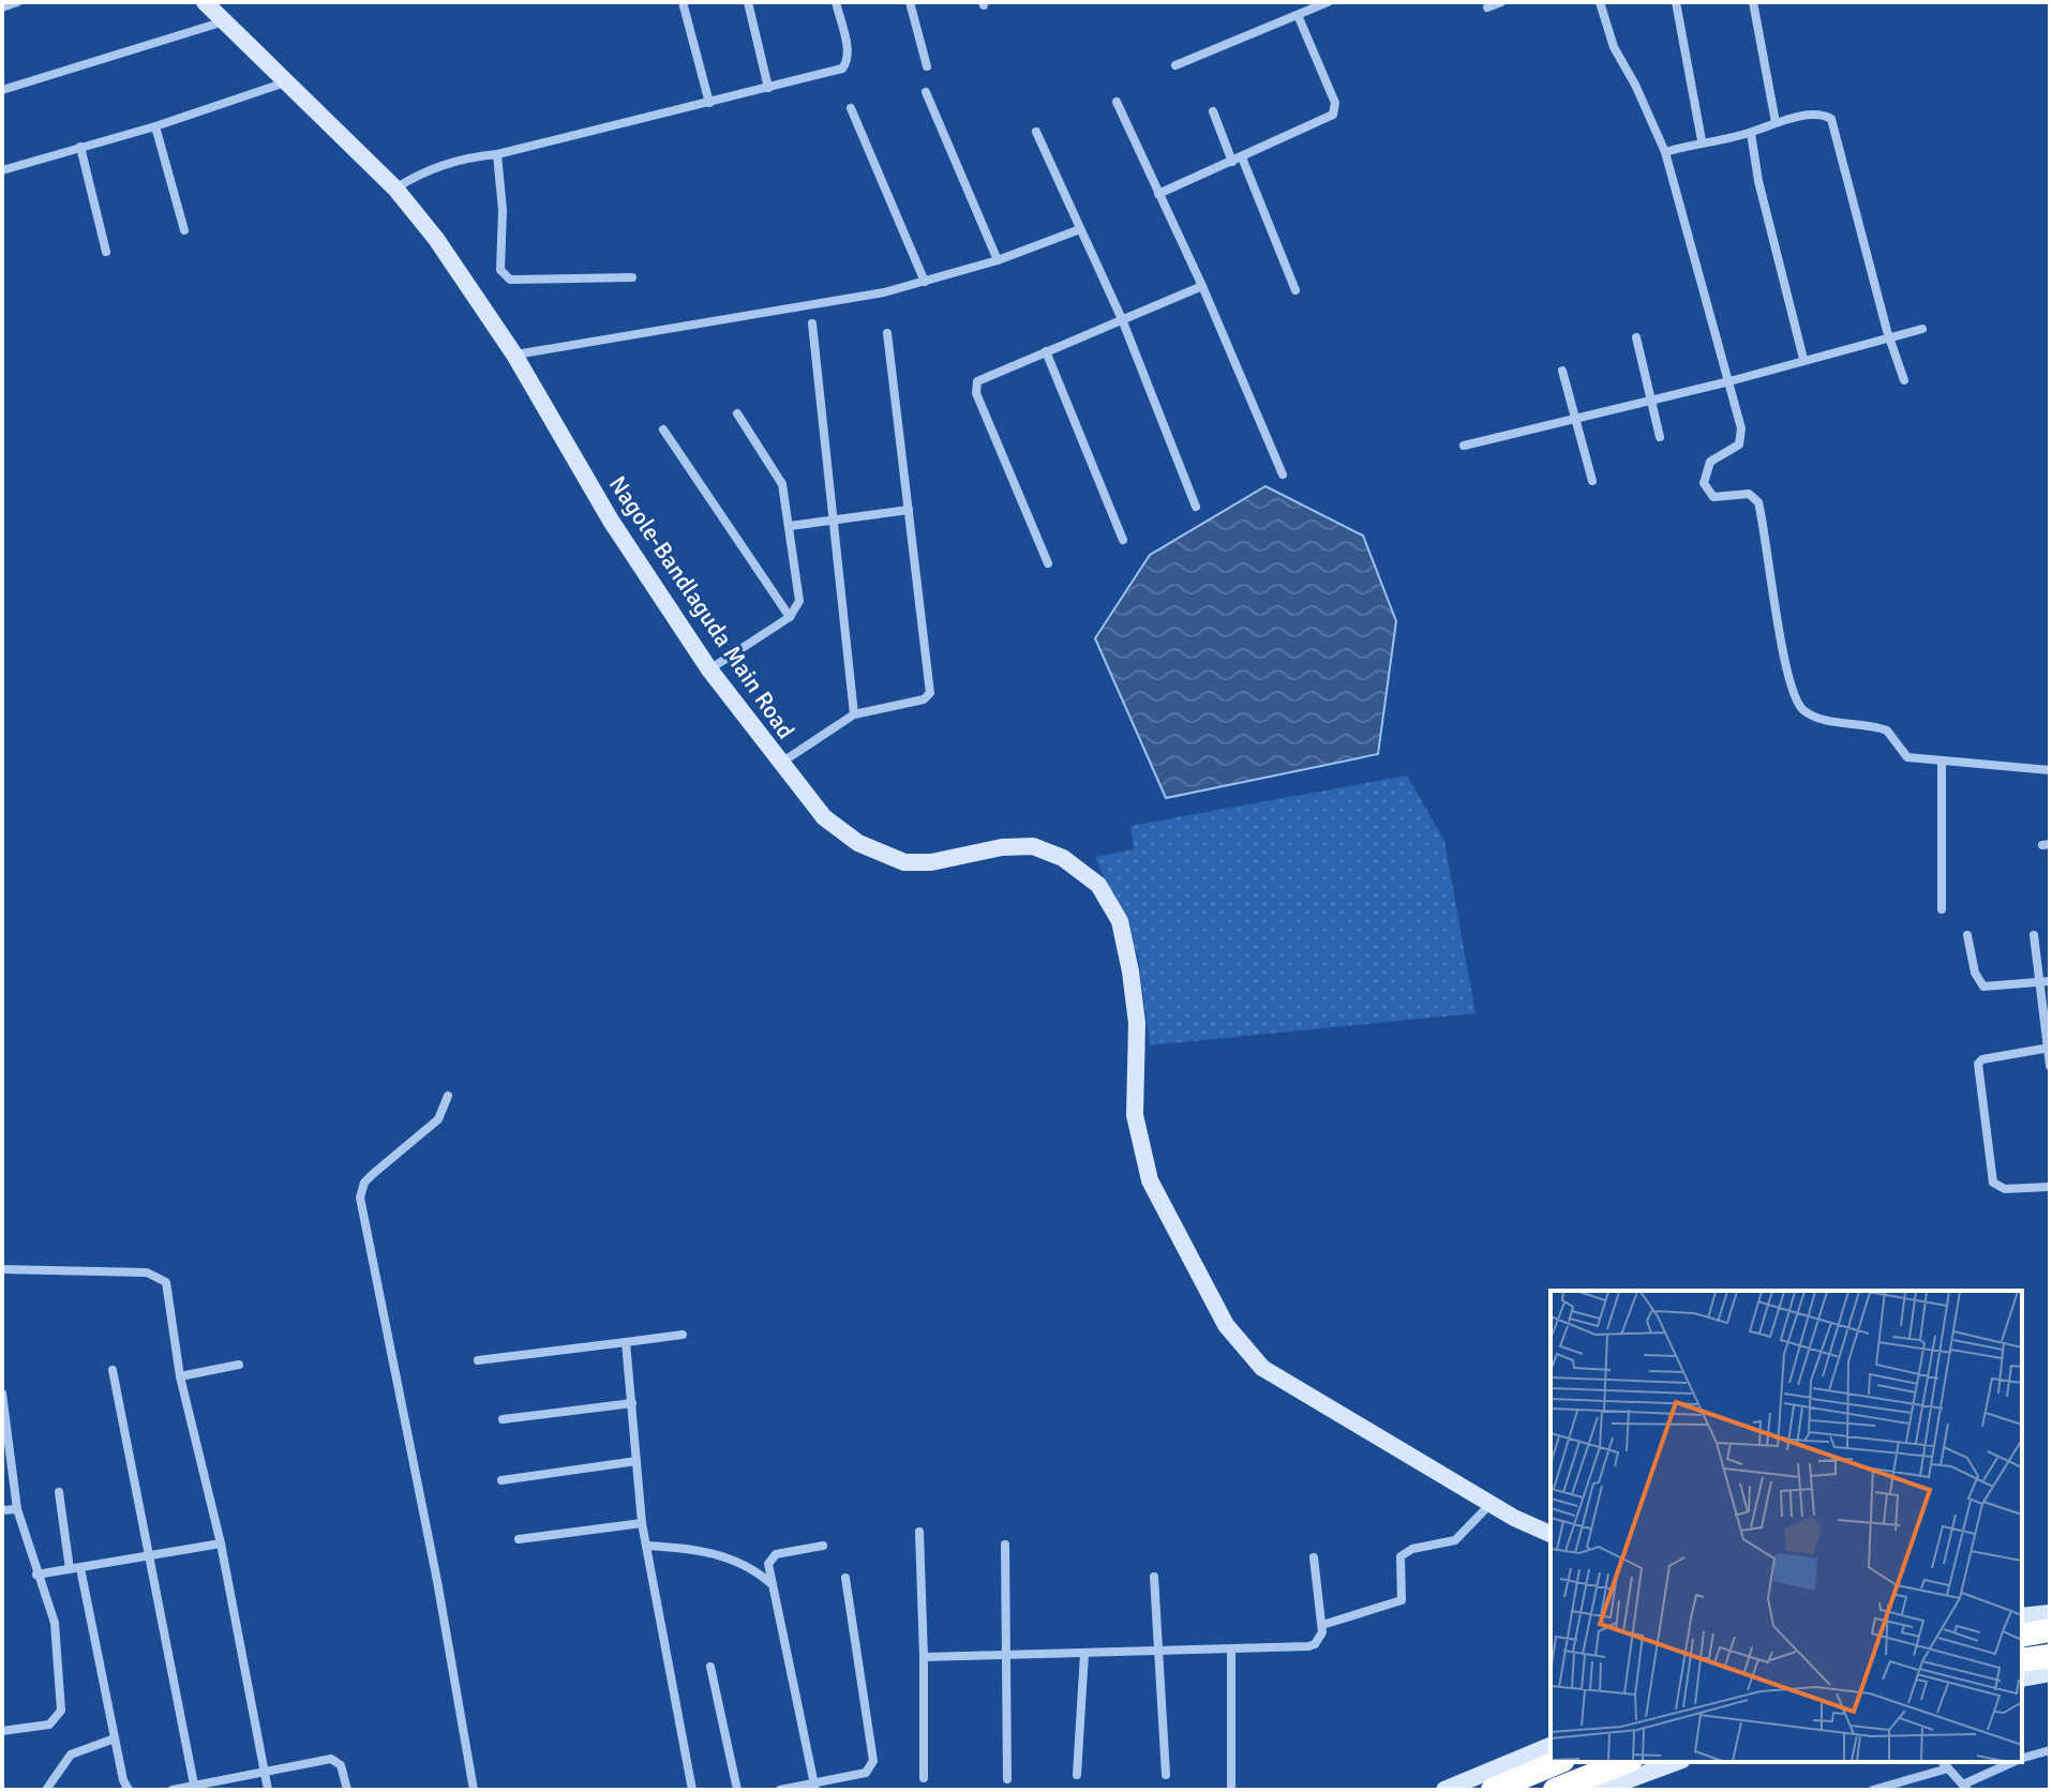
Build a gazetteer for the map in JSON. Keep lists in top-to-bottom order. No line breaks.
{"streets":{"street":["Nagole-Bandlaguda Main Road"]}}
